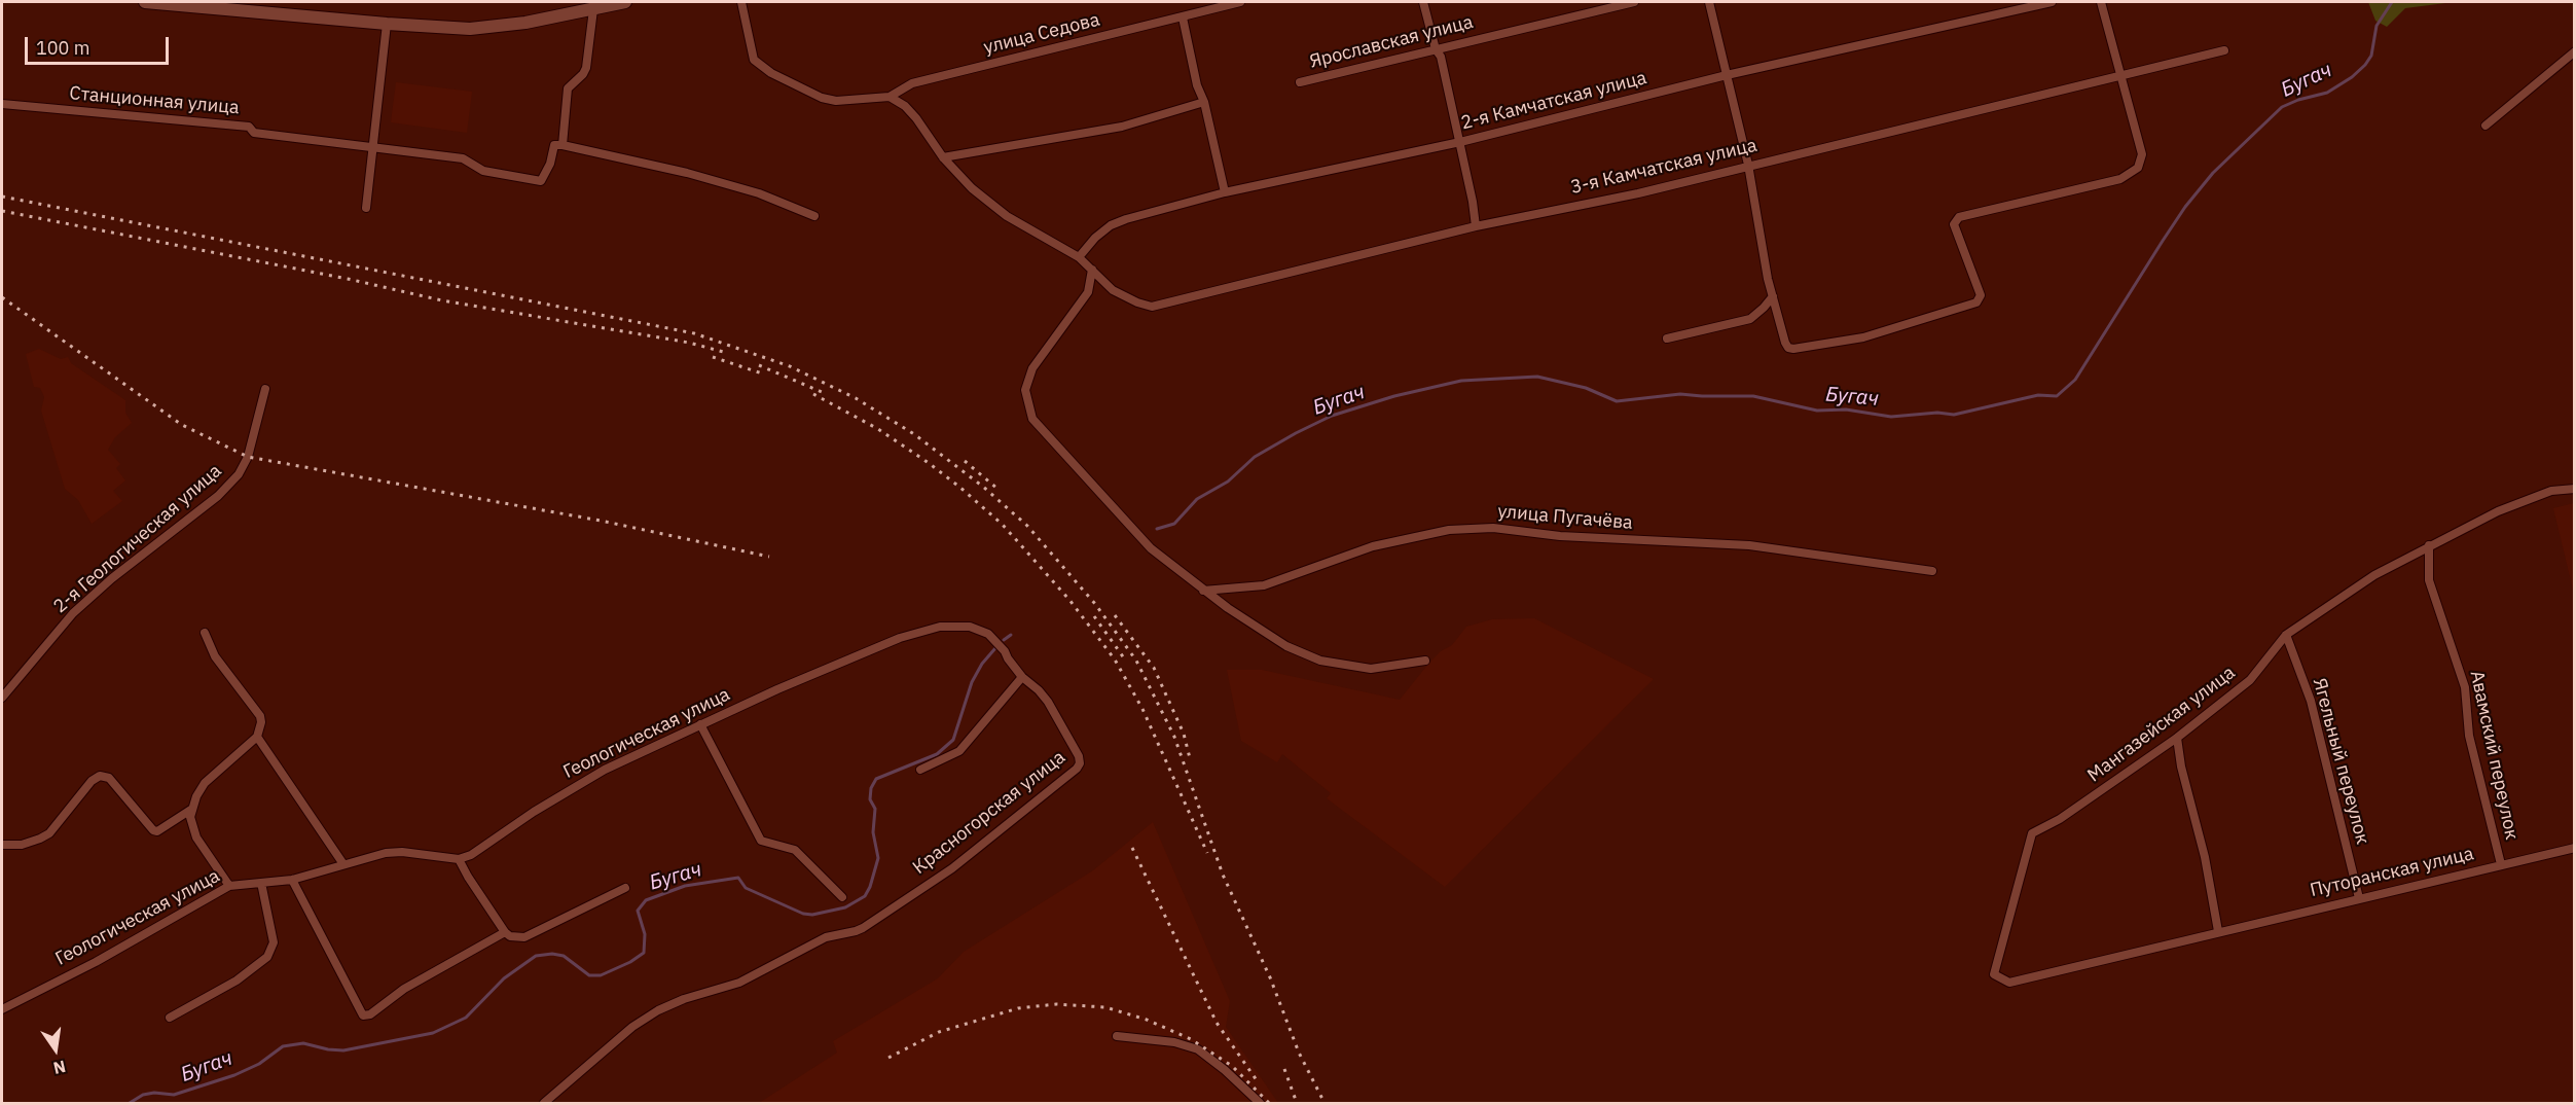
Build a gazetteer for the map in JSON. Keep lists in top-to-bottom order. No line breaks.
{"streets":{"street":["улица Седова","Ярославская улица","Станционная улица","2-я Камчатская улица","3-я Камчатская улица","улица Пугачёва","2-я Геологическая улица","Мангазейская улица","Геологическая улица","Авамский переулок","Ягельный переулок","Красногорская улица","Путоранская улица"]},"crossings":[["улица Седова","3-я Камчатская улица"],["2-я Камчатская улица","3-я Камчатская улица"],["Мангазейская улица","Авамский переулок"],["Мангазейская улица","Ягельный переулок"],["Мангазейская улица","Путоранская улица"],["Геологическая улица","Красногорская улица"],["Авамский переулок","Путоранская улица"],["Ягельный переулок","Путоранская улица"]],"water":["Бугач"],"scale_bar":"100 m","north":"bottom"}
